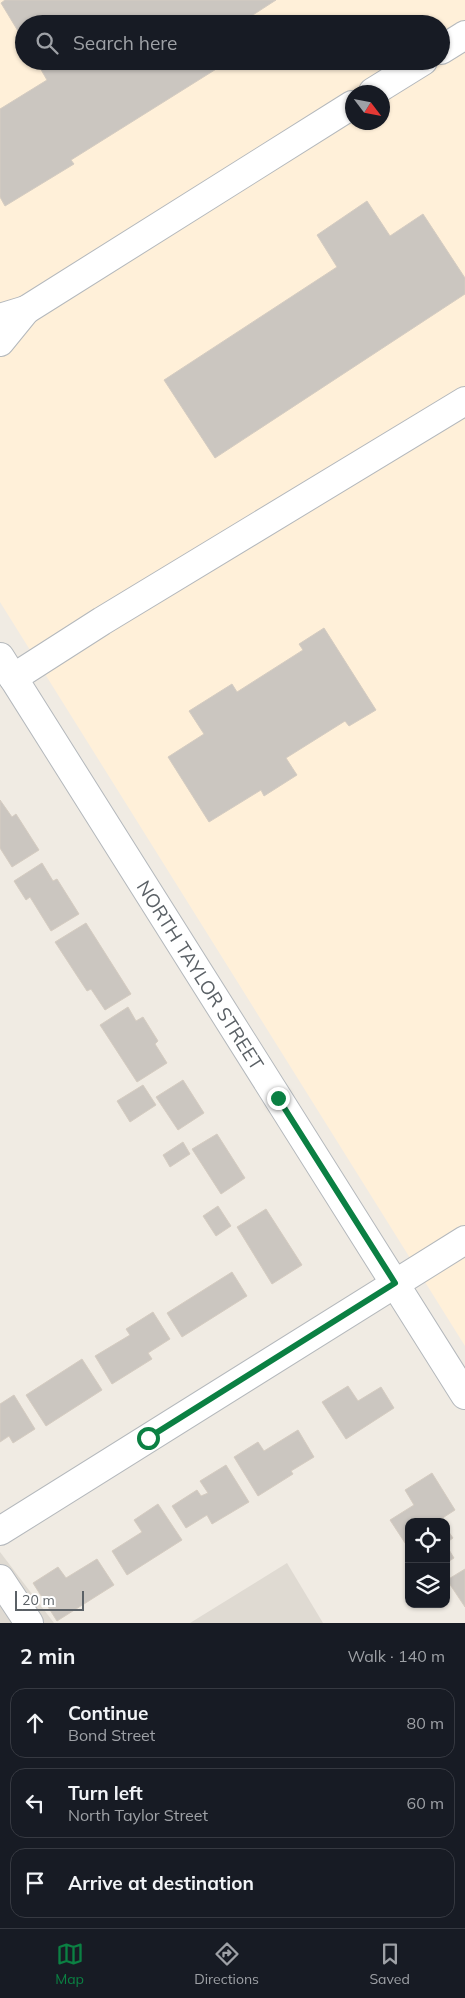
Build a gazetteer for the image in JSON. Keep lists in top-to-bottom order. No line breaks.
{"streets":{"street":["NORTH TAYLOR STREET"]},"scale_bar":"20 m","north":"bottom right","page":{"search":"Search here","scale":"20 m","heading":["2 min","Walk · 140 m"],"list":[["Continue","Bond Street","80 m"],["Turn left","North Taylor Street","60 m"],"Arrive at destination"],"nav":["Map","Directions","Saved"]}}
